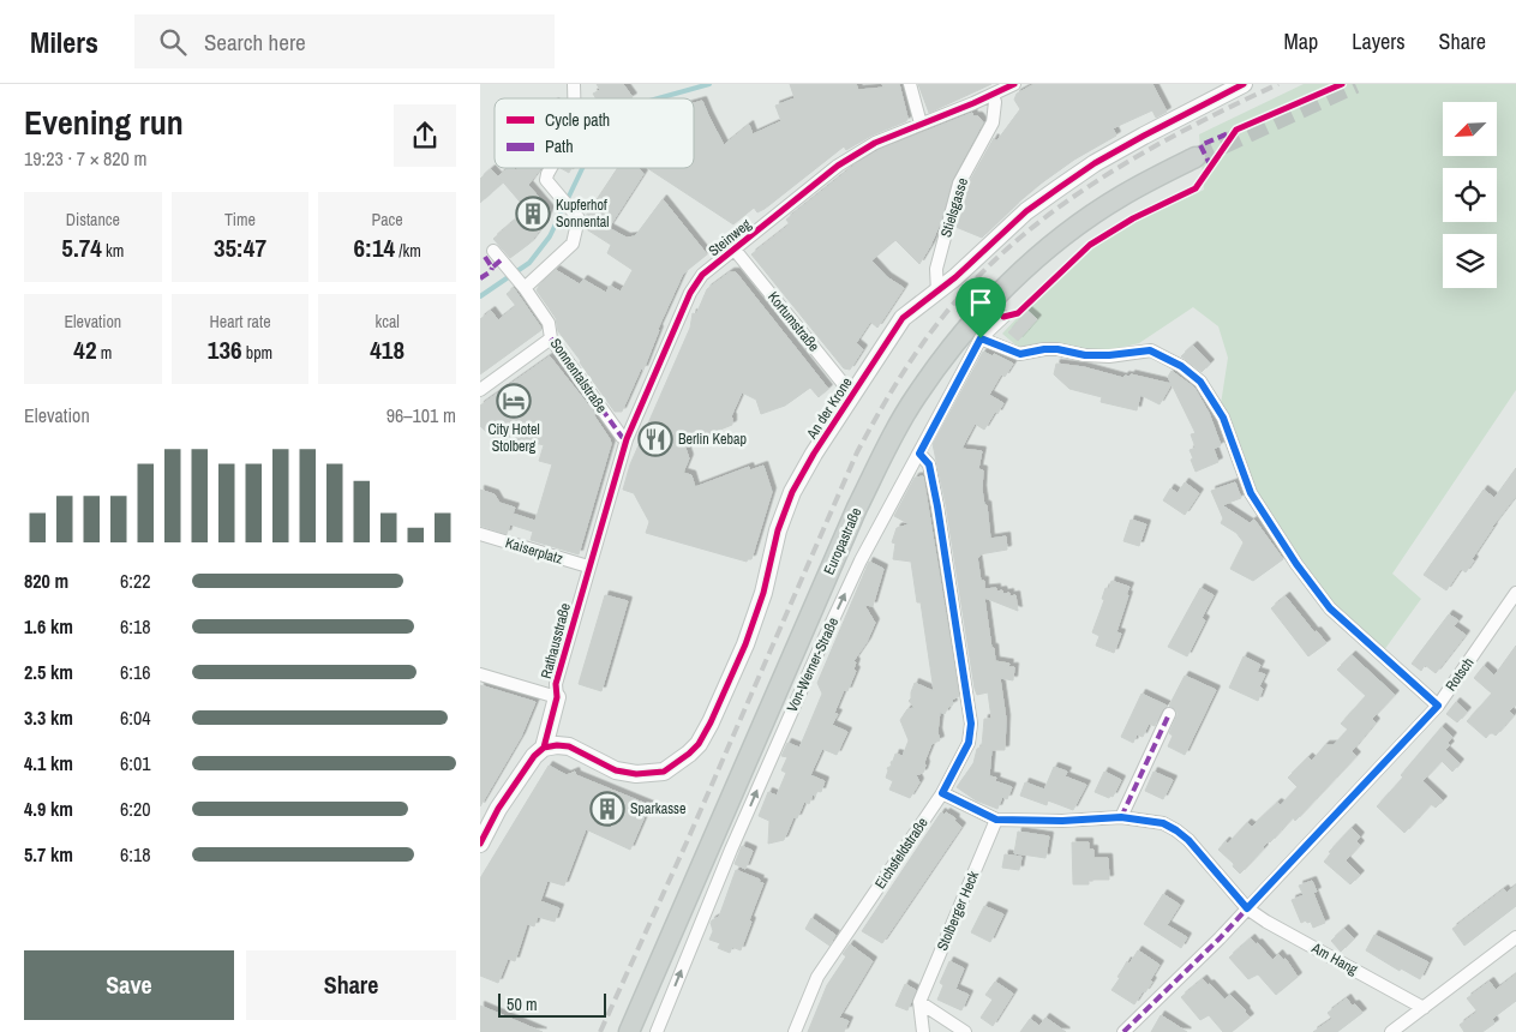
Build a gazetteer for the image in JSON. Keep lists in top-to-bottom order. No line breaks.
{"streets":{"main road":["Europastraße"],"street":["Stielsgasse","Steinweg","Kortumstraße","Sonnentalstraße","An der Krone","Kaiserplatz","Rathausstraße","Von-Werner-Straße","Rotsch","Eichsfeldstraße","Stolberger Heck","Am Hang"]},"crossings":[["Stielsgasse","Steinweg"],["Stielsgasse","An der Krone"],["Steinweg","Kortumstraße"],["Steinweg","Sonnentalstraße"],["Steinweg","Kaiserplatz"],["Steinweg","Rathausstraße"],["Kortumstraße","An der Krone"],["An der Krone","Rathausstraße"],["Kaiserplatz","Rathausstraße"],["Von-Werner-Straße","Eichsfeldstraße"],["Rotsch","Am Hang"],["Eichsfeldstraße","Am Hang"],["Stolberger Heck","Am Hang"]],"one_way":["Von-Werner-Straße"],"places":{"building":["Kupferhof Sonnental","Sparkasse"],"hotel":["City Hotel Stolberg"],"restaurant":["Berlin Kebap"]},"legend":["Cycle path","Path"],"scale_bar":"50 m","north":"bottom left","page":{"header":"Milers","search":"Search here","nav":["Map","Layers","Share"],"heading":["Evening run","19:23 · 7 × 820 m"],"stats":[["Distance","5.74 km"],["Time","35:47"],["Pace","6:14 /km"],["Elevation","42 m"],["Heart rate","136 bpm"],["kcal","418"]],"chart":["Elevation","96–101 m"],"list":[{"name":"820 m","note":"6:22"},{"name":"1.6 km","note":"6:18"},{"name":"2.5 km","note":"6:16"},{"name":"3.3 km","note":"6:04"},{"name":"4.1 km","note":"6:01"},{"name":"4.9 km","note":"6:20"},{"name":"5.7 km","note":"6:18"}],"buttons":["Save","Share"],"scale":"50 m"}}
